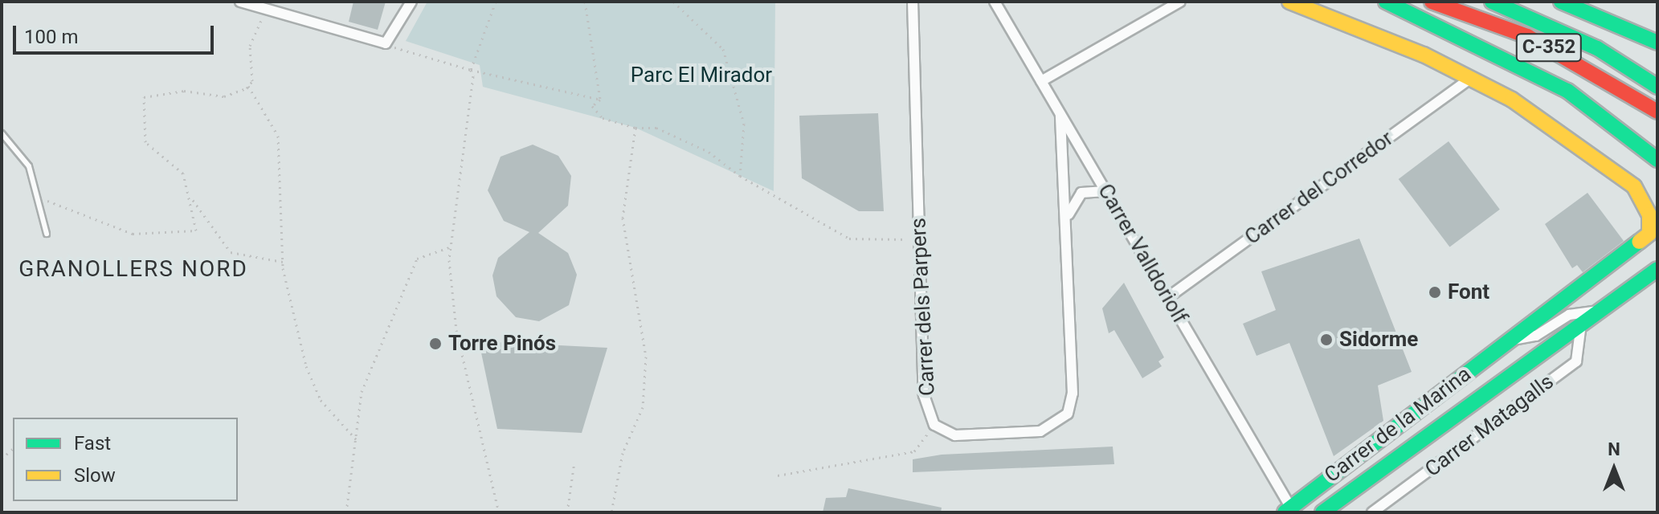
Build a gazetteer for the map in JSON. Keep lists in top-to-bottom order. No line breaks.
{"streets":{"main road":["C-352","Carrer de la Marina"],"street":["Carrer del Corredor","Carrer Valldoriolf","Carrer dels Parpers","Carrer Matagalls"]},"crossings":[["Carrer del Corredor","Carrer Valldoriolf"],["Carrer del Corredor","Carrer de la Marina"],["Carrer Valldoriolf","Carrer dels Parpers"],["Carrer Valldoriolf","Carrer de la Marina"]],"districts":["GRANOLLERS NORD"],"parks":["Parc El Mirador"],"places":["Font","Sidorme","Torre Pinós"],"legend":["Fast","Slow"],"scale_bar":"100 m","north":"top"}
